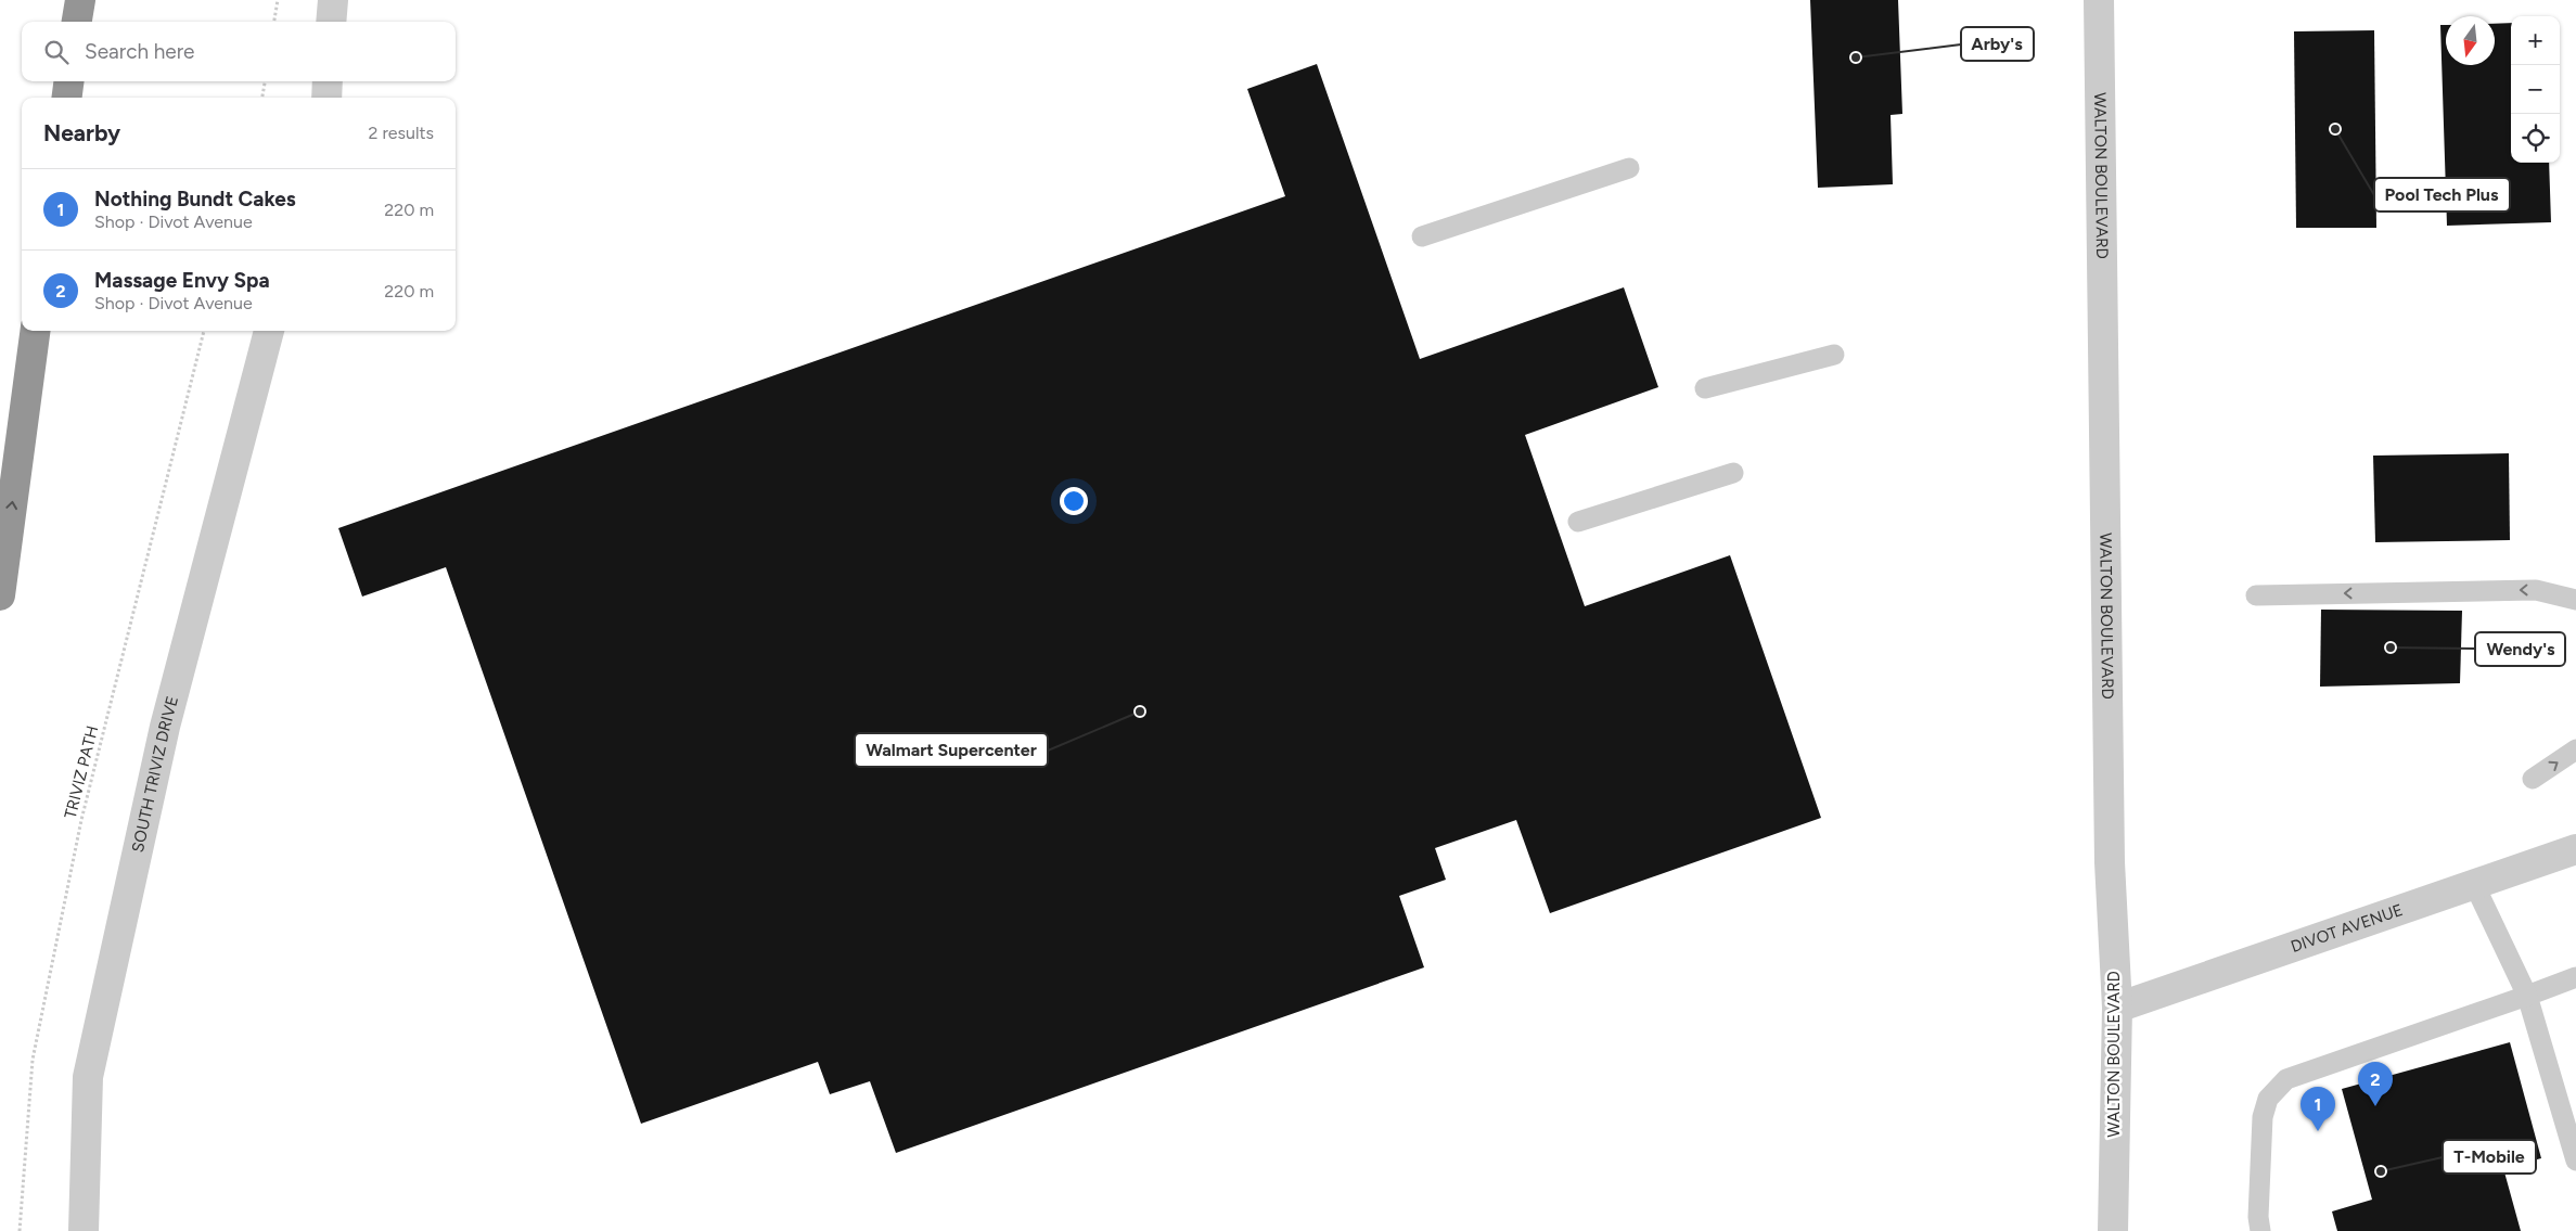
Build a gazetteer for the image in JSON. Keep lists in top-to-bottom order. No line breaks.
{"streets":{"street":["WALTON BOULEVARD","SOUTH TRIVIZ DRIVE","DIVOT AVENUE"],"path":["TRIVIZ PATH"]},"crossings":[["WALTON BOULEVARD","DIVOT AVENUE"]],"places":["Arby's","Pool Tech Plus","Wendy's","Walmart Supercenter","T-Mobile"],"north":"bottom","page":{"map_buttons":["+","−"],"search":"Search here","heading":["Nearby","2 results"],"list":[{"mark":"1","name":"Nothing Bundt Cakes","note":"Shop · Divot Avenue","value":"220 m"},{"mark":"2","name":"Massage Envy Spa","note":"Shop · Divot Avenue","value":"220 m"}],"pins":["2","1"]}}
